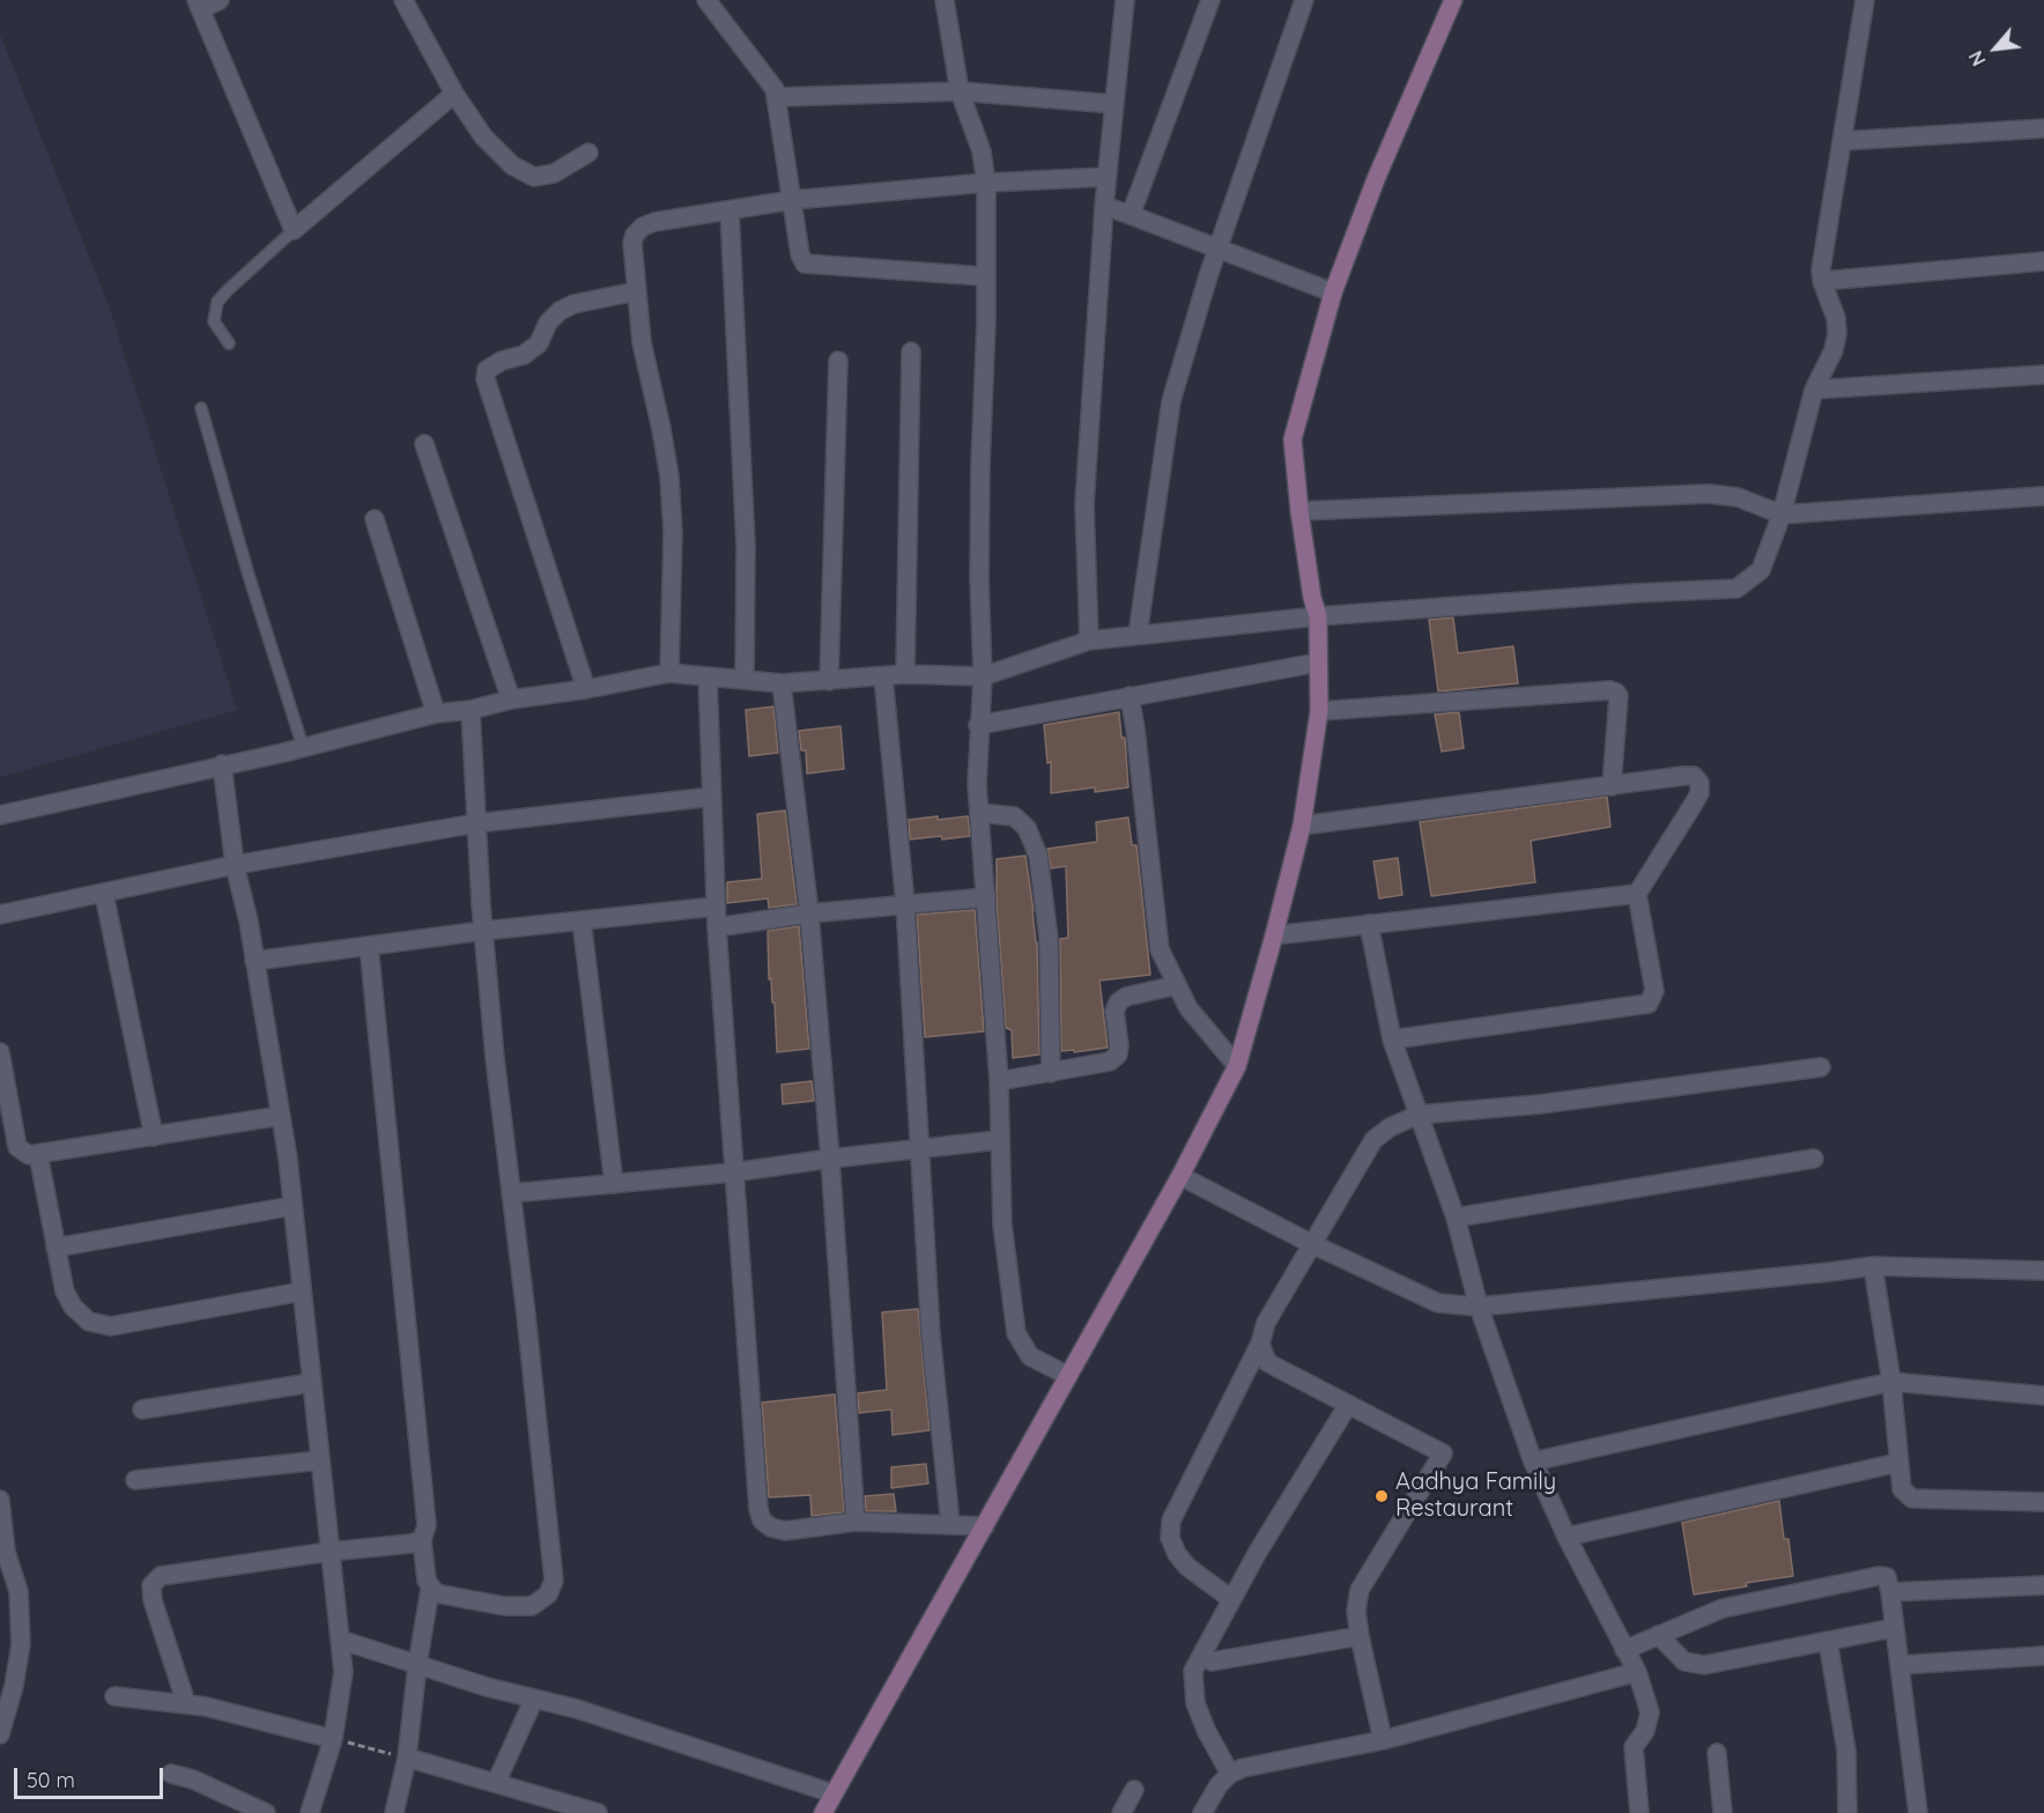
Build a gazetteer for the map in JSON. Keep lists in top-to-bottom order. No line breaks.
{"places":["Aadhya Family Restaurant"],"scale_bar":"50 m","north":"bottom left"}
